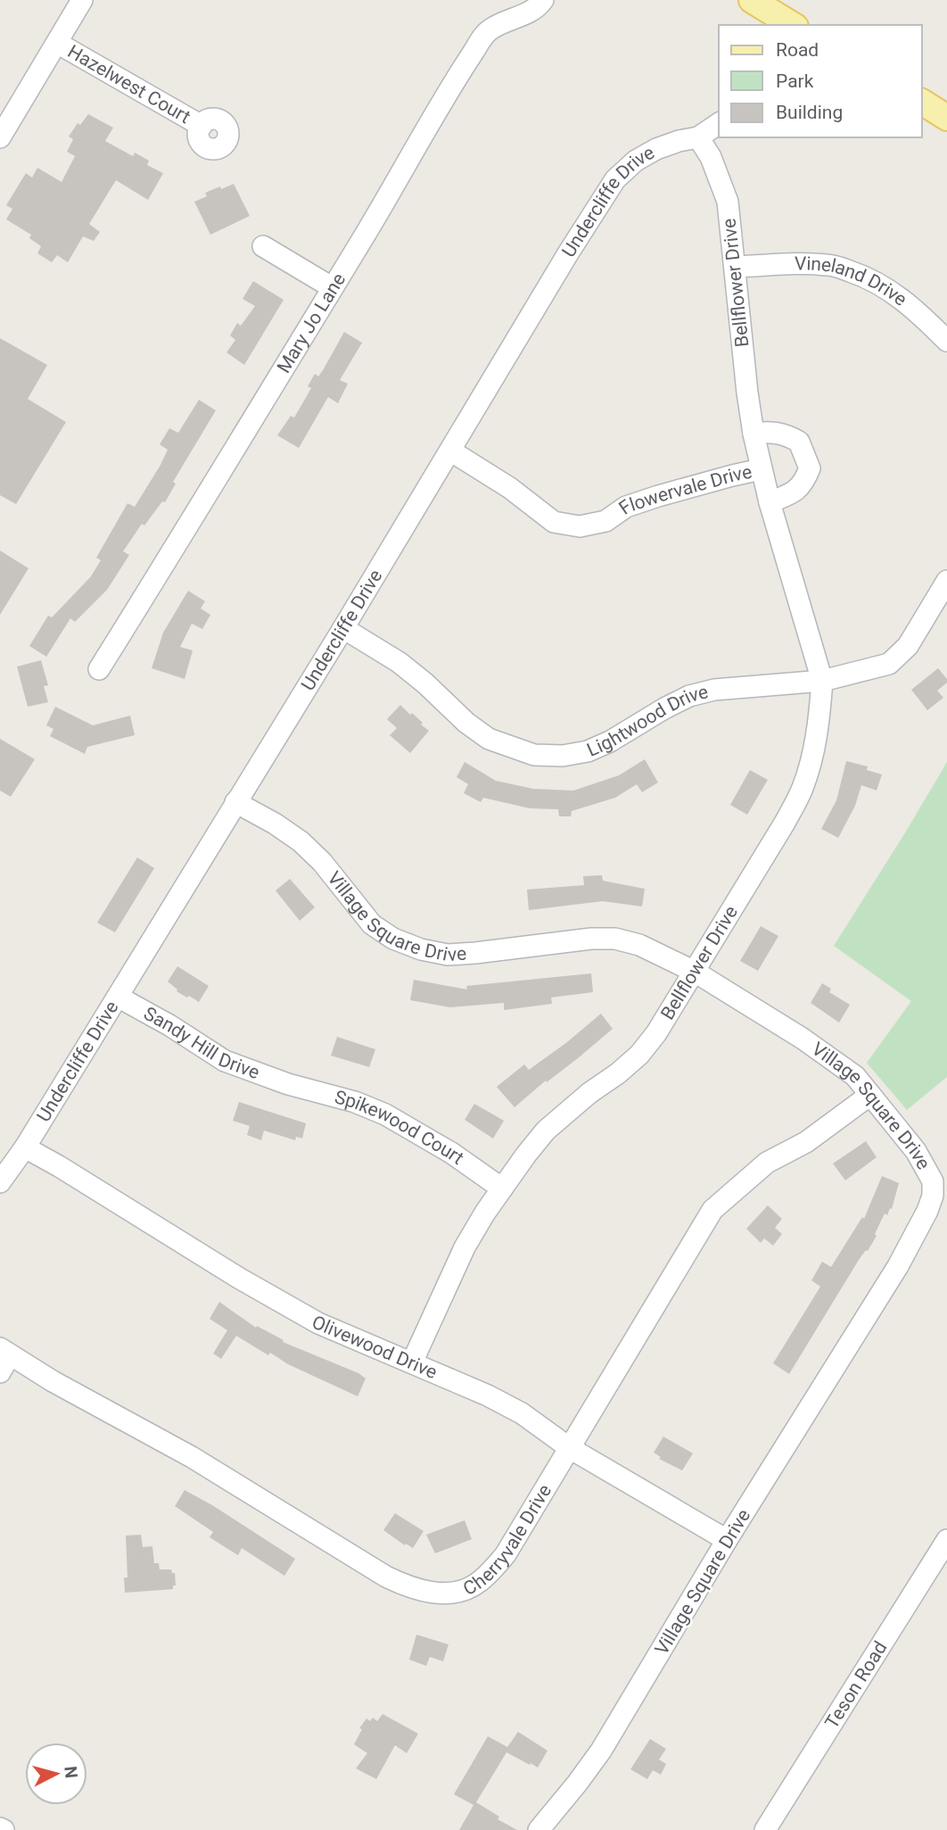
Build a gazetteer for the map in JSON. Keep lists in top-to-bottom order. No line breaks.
{"streets":{"street":["Hazelwest Court","Undercliffe Drive","Bellflower Drive","Vineland Drive","Mary Jo Lane","Flowervale Drive","Lightwood Drive","Village Square Drive","Sandy Hill Drive","Spikewood Court","Olivewood Drive","Cherryvale Drive","Teson Road"]},"crossings":[["Undercliffe Drive","Bellflower Drive"],["Undercliffe Drive","Flowervale Drive"],["Undercliffe Drive","Lightwood Drive"],["Undercliffe Drive","Village Square Drive"],["Undercliffe Drive","Sandy Hill Drive"],["Undercliffe Drive","Olivewood Drive"],["Bellflower Drive","Vineland Drive"],["Bellflower Drive","Flowervale Drive"],["Bellflower Drive","Lightwood Drive"],["Bellflower Drive","Village Square Drive"],["Bellflower Drive","Spikewood Court"],["Bellflower Drive","Olivewood Drive"],["Village Square Drive","Olivewood Drive"],["Village Square Drive","Cherryvale Drive"],["Sandy Hill Drive","Spikewood Court"],["Olivewood Drive","Cherryvale Drive"]],"legend":["Road","Park","Building"],"north":"right"}
